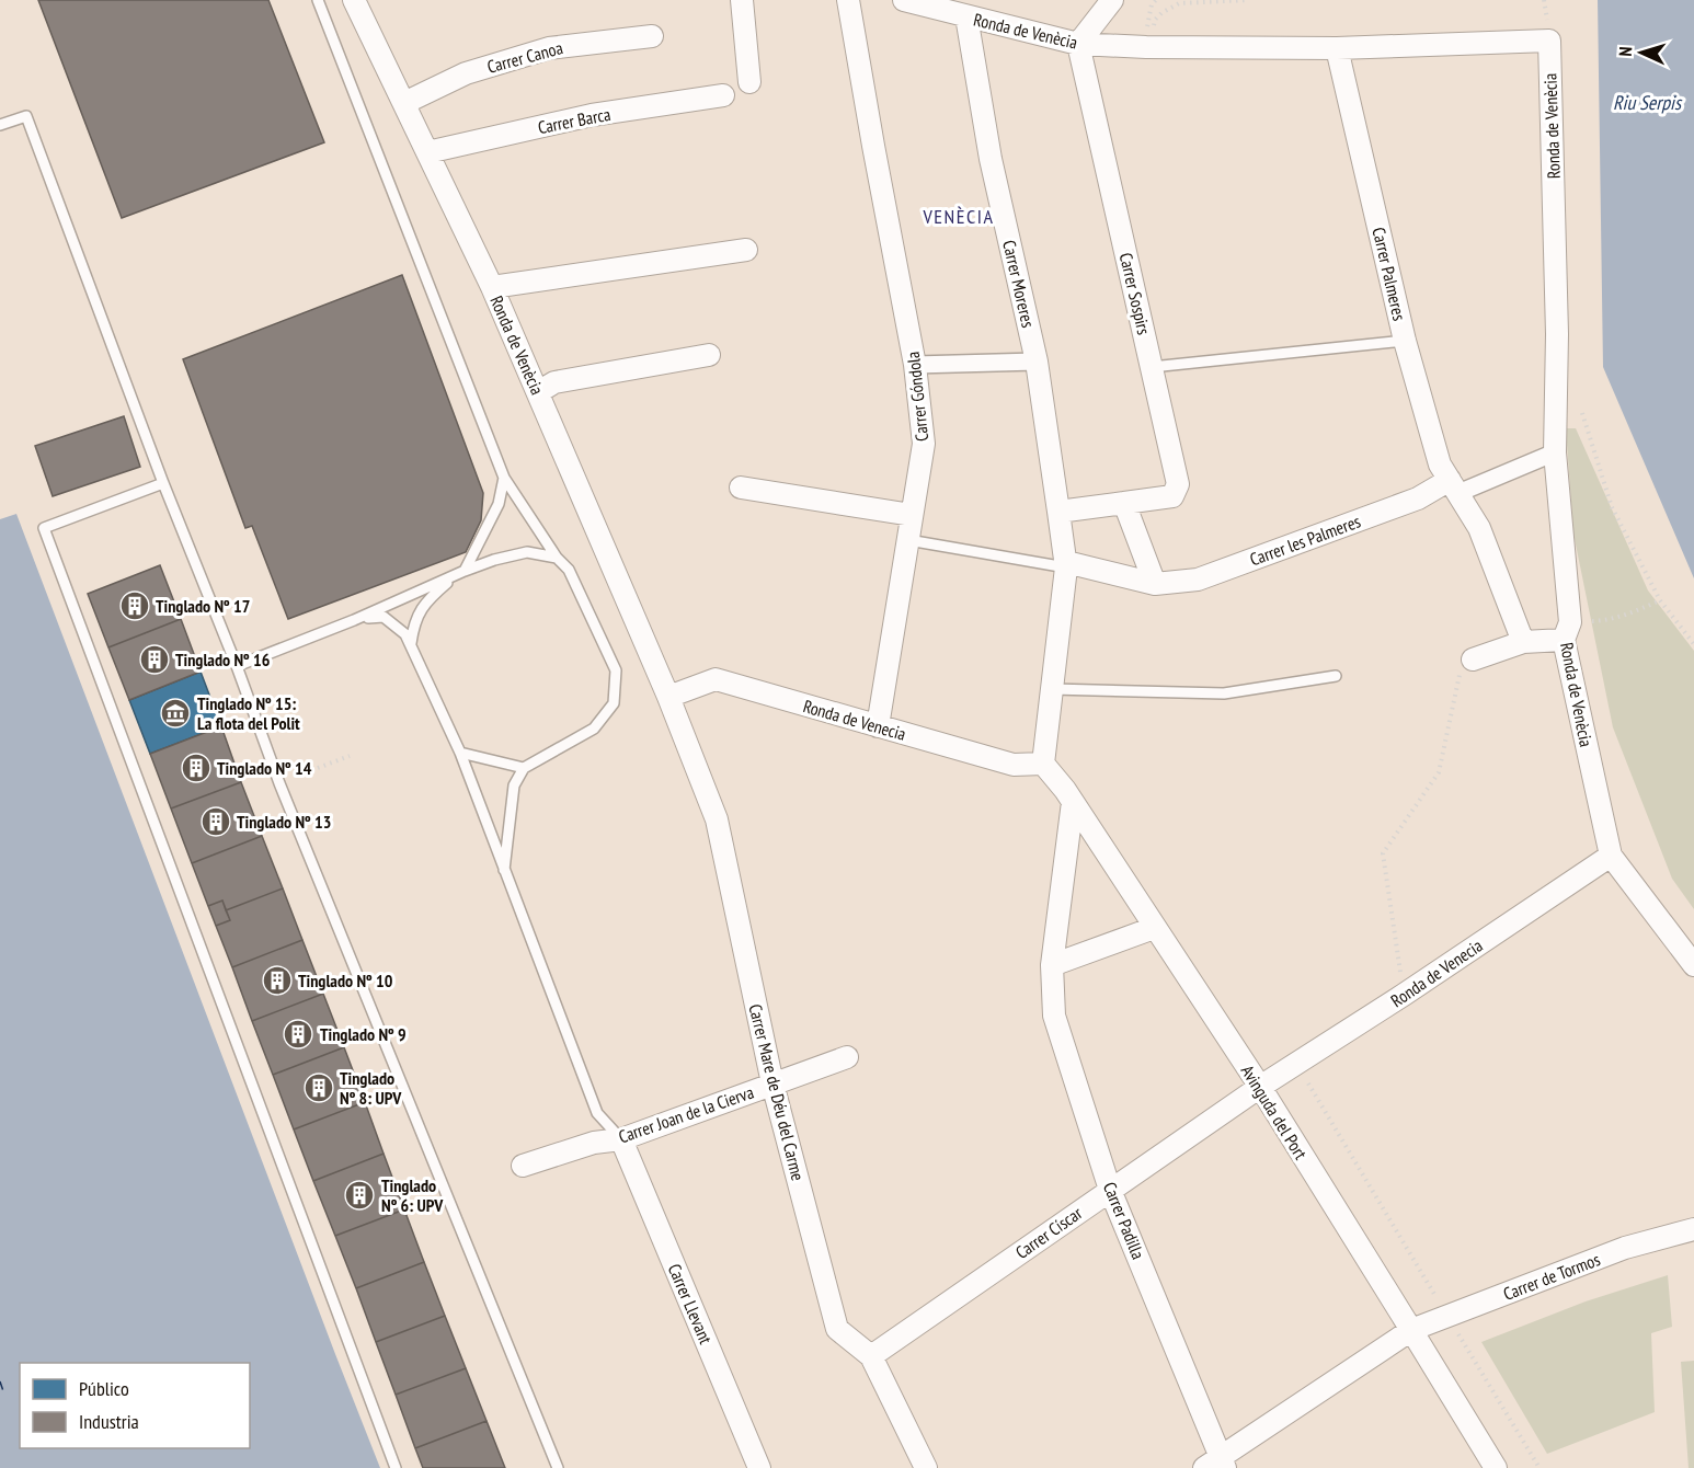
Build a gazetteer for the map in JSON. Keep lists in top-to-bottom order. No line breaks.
{"streets":{"street":["Ronda de Venècia","Carrer Canoa","Carrer Barca","Carrer Palmeres","Carrer Moreres","Carrer Sospirs","Carrer Góndola","Carrer les Palmeres","Ronda de Venecia","Carrer Mare de Déu del Carme","Avinguda del Port","Carrer Joan de la Cierva","Carrer Padilla","Carrer Císcar","Carrer de Tormos","Carrer Llevant"]},"crossings":[["Ronda de Venècia","Carrer Canoa"],["Ronda de Venècia","Carrer Barca"],["Ronda de Venècia","Carrer Palmeres"],["Ronda de Venècia","Carrer Moreres"],["Ronda de Venècia","Carrer Sospirs"],["Ronda de Venècia","Ronda de Venecia"],["Ronda de Venècia","Carrer Mare de Déu del Carme"],["Carrer Palmeres","Carrer les Palmeres"],["Carrer Moreres","Carrer les Palmeres"],["Carrer Moreres","Ronda de Venecia"],["Carrer Moreres","Avinguda del Port"],["Carrer Góndola","Ronda de Venecia"],["Ronda de Venecia","Carrer Mare de Déu del Carme"],["Ronda de Venecia","Avinguda del Port"],["Ronda de Venecia","Carrer Císcar"],["Carrer Mare de Déu del Carme","Carrer Joan de la Cierva"],["Carrer Mare de Déu del Carme","Carrer Císcar"],["Avinguda del Port","Carrer Padilla"],["Avinguda del Port","Carrer Císcar"],["Avinguda del Port","Carrer de Tormos"],["Carrer Joan de la Cierva","Carrer Llevant"],["Carrer Padilla","Carrer Císcar"],["Carrer Padilla","Carrer de Tormos"]],"districts":["VENÈCIA"],"water":["Riu Serpis"],"places":{"building":["Tinglado Nº 17","Tinglado Nº 16","Tinglado Nº 14","Tinglado Nº 13","Tinglado Nº 10","Tinglado Nº 9","Tinglado Nº 8: UPV","Tinglado Nº 6: UPV"],"museum":["Tinglado Nº 15: La flota del Polit"]},"legend":["Público","Industria"],"north":"left"}
